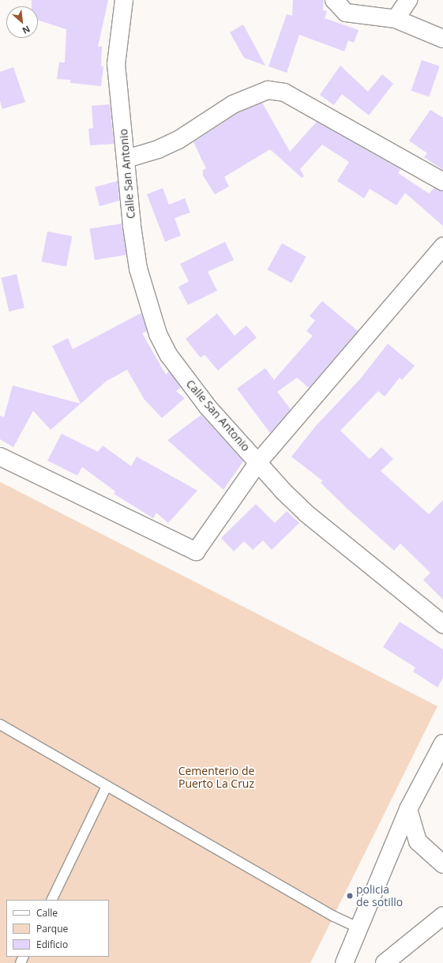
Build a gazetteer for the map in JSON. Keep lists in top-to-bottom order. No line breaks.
{"streets":{"street":["Calle San Antonio"]},"parks":["Cementerio de Puerto La Cruz"],"places":["policia de sotillo"],"legend":["Calle","Parque","Edificio"],"north":"bottom right"}
